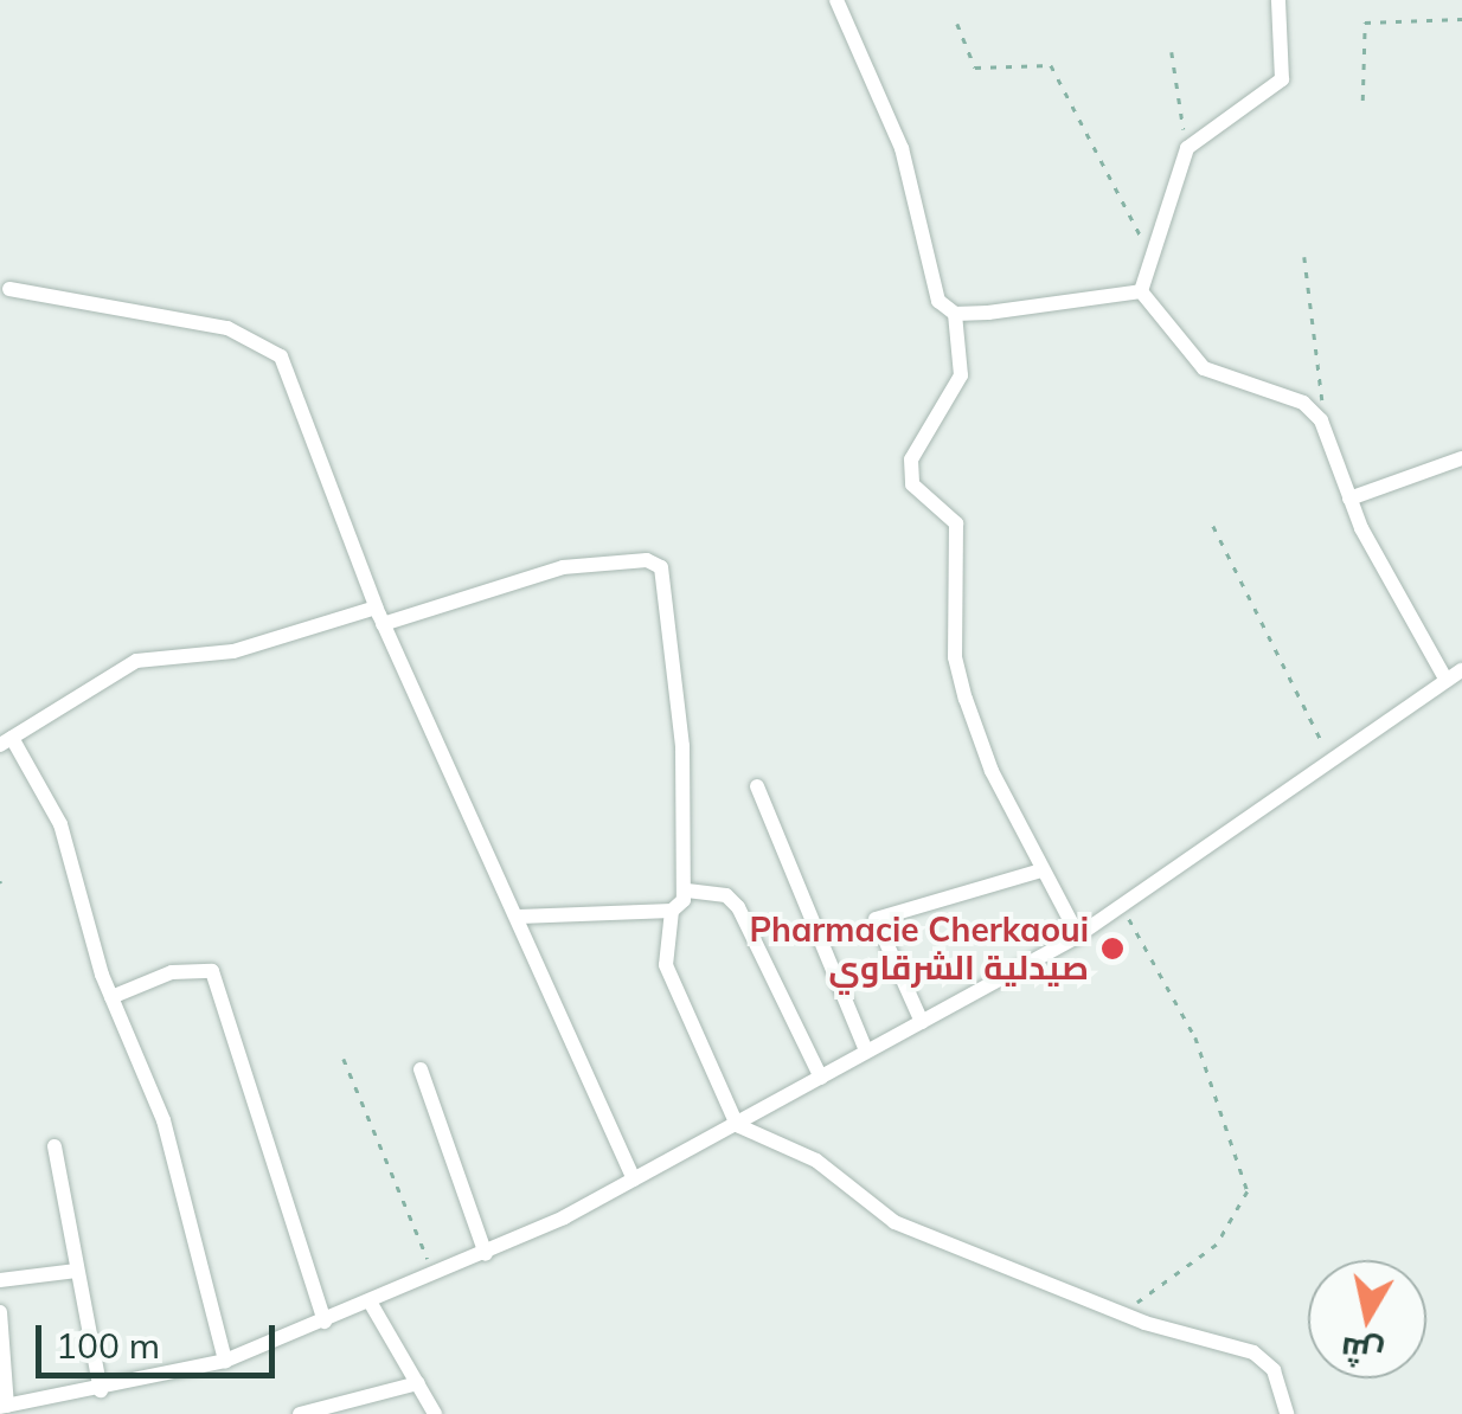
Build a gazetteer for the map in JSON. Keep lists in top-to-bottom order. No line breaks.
{"places":["Pharmacie Cherkaoui صيدلية الشرقاوي"],"scale_bar":"100 m","north":"bottom"}
